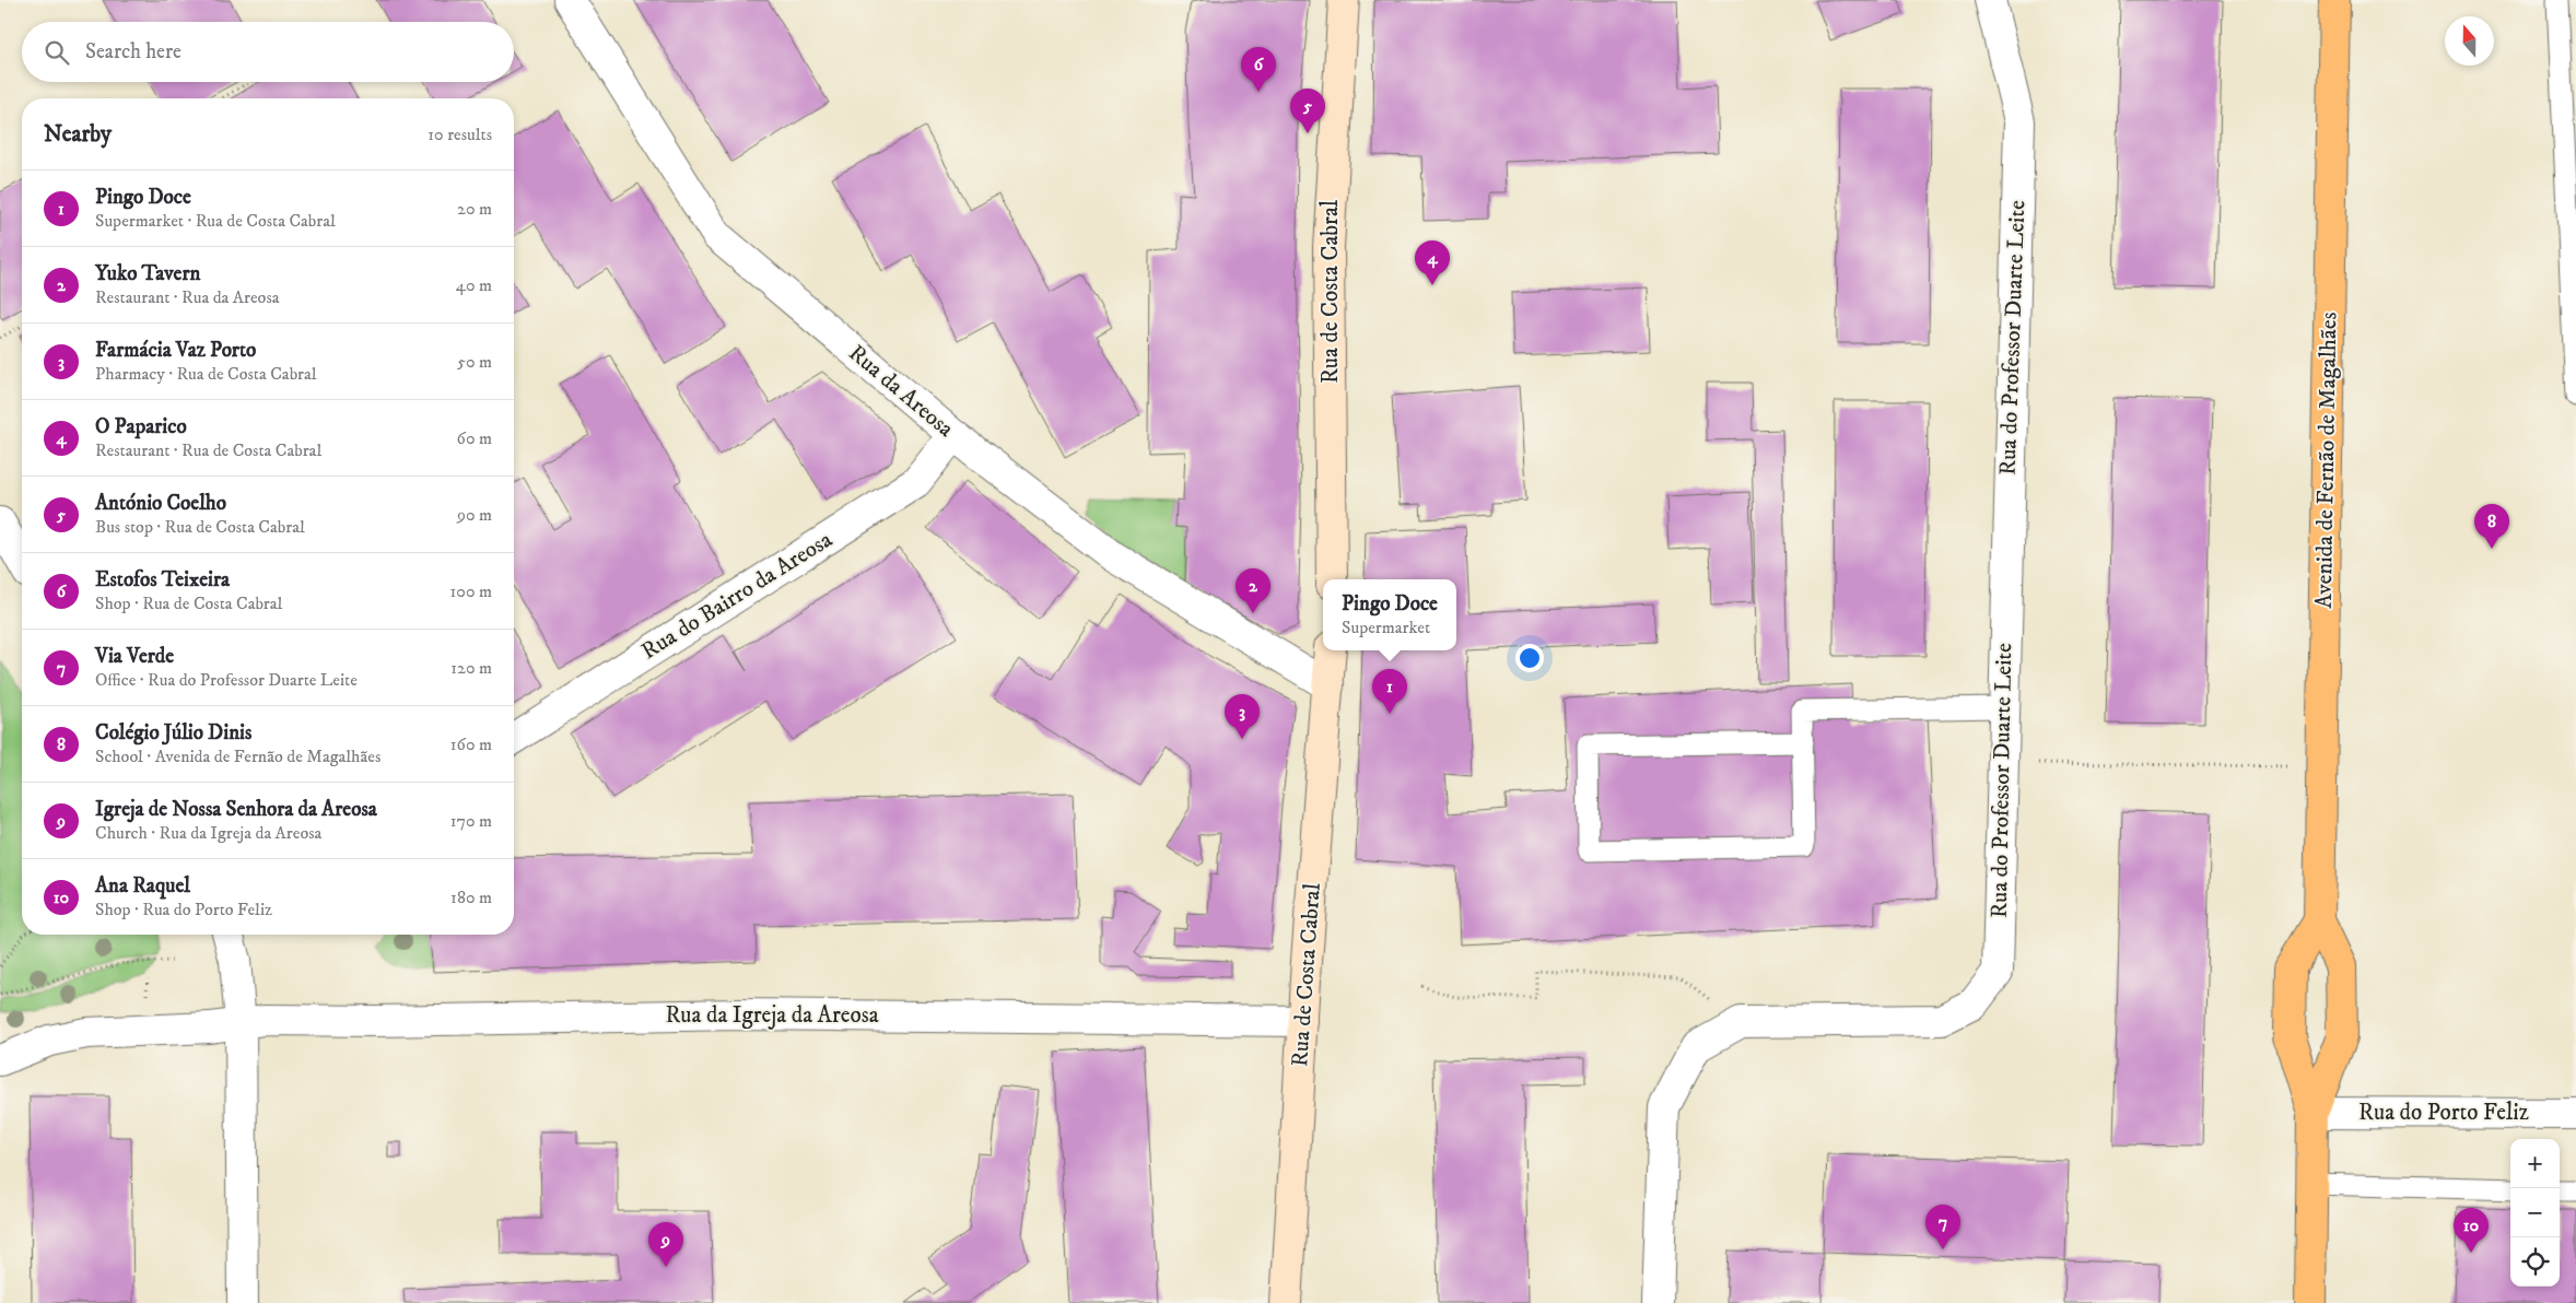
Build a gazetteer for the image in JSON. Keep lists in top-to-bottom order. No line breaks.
{"streets":{"main road":["Rua de Costa Cabral","Avenida de Fernão de Magalhães"],"street":["Rua do Professor Duarte Leite","Rua da Areosa","Rua do Bairro da Areosa","Rua da Igreja da Areosa","Rua do Porto Feliz"]},"crossings":[["Rua de Costa Cabral","Rua da Areosa"],["Rua de Costa Cabral","Rua da Igreja da Areosa"],["Rua da Areosa","Rua do Bairro da Areosa"],["Avenida de Fernão de Magalhães","Rua do Porto Feliz"]],"north":"top","page":{"search":"Search here","pins":["6","5","4","8","2","1","3","7","10","9"],"heading":["Nearby","10 results"],"list":[{"mark":"1","name":"Pingo Doce","note":"Supermarket · Rua de Costa Cabral","value":"20 m"},{"mark":"2","name":"Yuko Tavern","note":"Restaurant · Rua da Areosa","value":"40 m"},{"mark":"3","name":"Farmácia Vaz Porto","note":"Pharmacy · Rua de Costa Cabral","value":"50 m"},{"mark":"4","name":"O Paparico","note":"Restaurant · Rua de Costa Cabral","value":"60 m"},{"mark":"5","name":"António Coelho","note":"Bus stop · Rua de Costa Cabral","value":"90 m"},{"mark":"6","name":"Estofos Teixeira","note":"Shop · Rua de Costa Cabral","value":"100 m"},{"mark":"7","name":"Via Verde","note":"Office · Rua do Professor Duarte Leite","value":"120 m"},{"mark":"8","name":"Colégio Júlio Dinis","note":"School · Avenida de Fernão de Magalhães","value":"160 m"},{"mark":"9","name":"Igreja de Nossa Senhora da Areosa","note":"Church · Rua da Igreja da Areosa","value":"170 m"},{"mark":"10","name":"Ana Raquel","note":"Shop · Rua do Porto Feliz","value":"180 m"}],"popup":["Pingo Doce","Supermarket"],"map_buttons":["+","−"]}}
